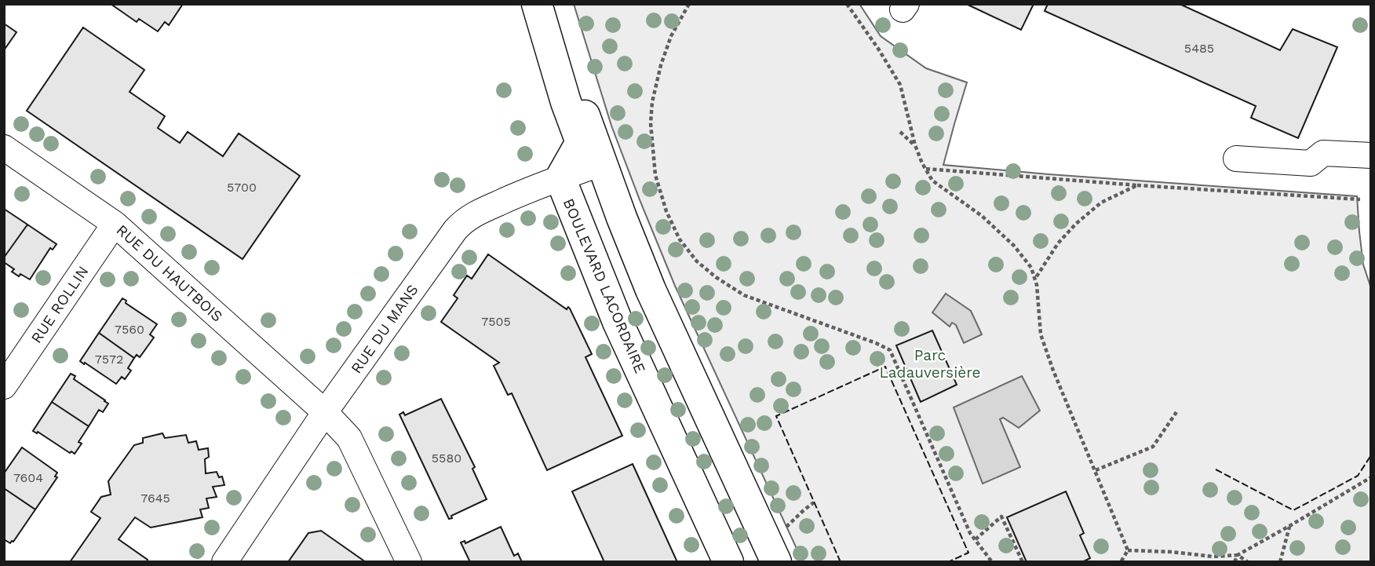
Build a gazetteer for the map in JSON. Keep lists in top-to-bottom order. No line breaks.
{"streets":{"main road":["BOULEVARD LACORDAIRE"],"street":["RUE DU HAUTBOIS","RUE ROLLIN","RUE DU MANS"]},"crossings":[["RUE DU HAUTBOIS","RUE ROLLIN"],["RUE DU HAUTBOIS","RUE DU MANS"],["BOULEVARD LACORDAIRE","RUE DU MANS"]],"parks":["Parc Ladauversière"],"house_numbers":["5485","5700","7505","7560","7572","5580","7604","7645"]}
